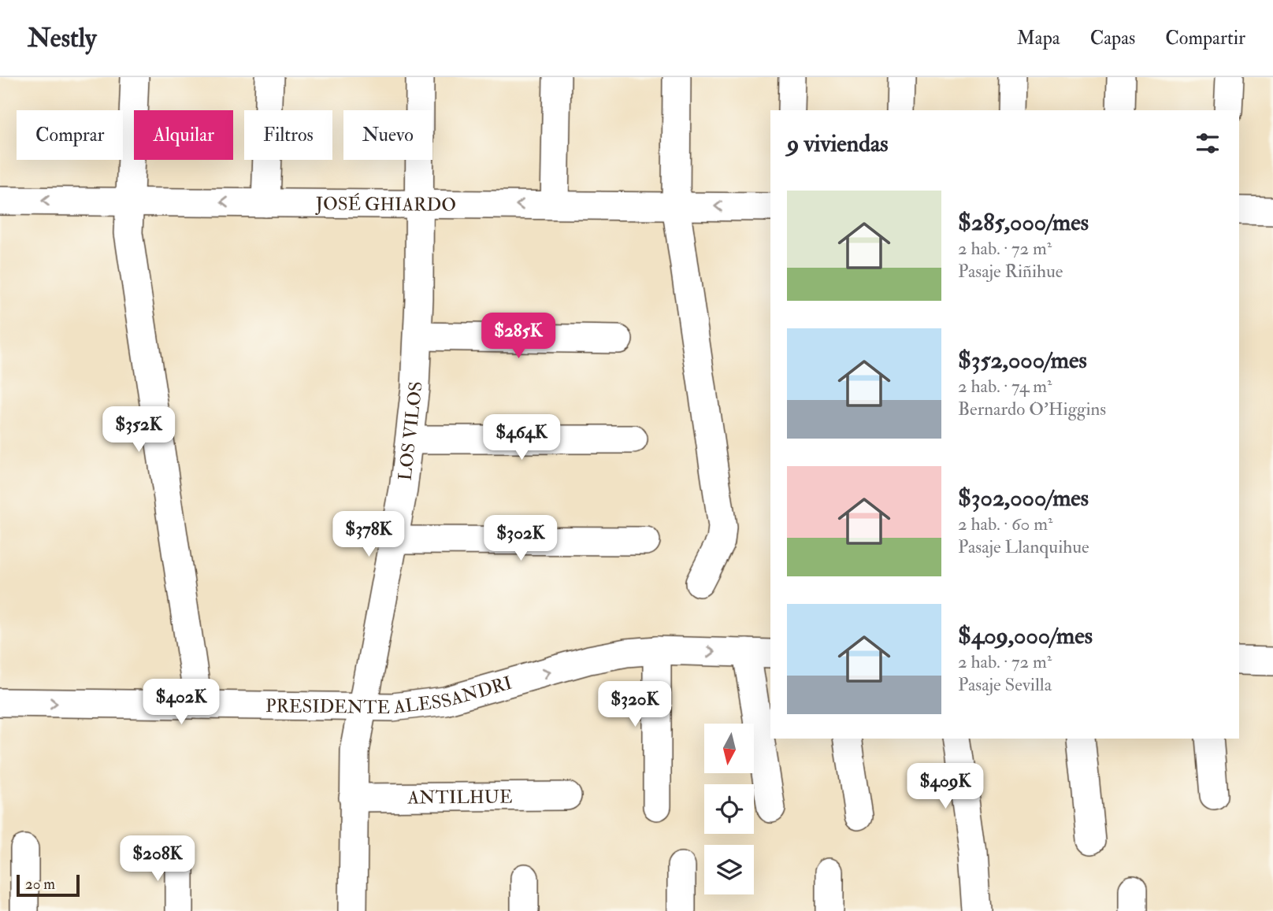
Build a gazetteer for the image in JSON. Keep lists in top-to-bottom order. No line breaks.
{"streets":{"street":["JOSÉ GHIARDO","LOS VILOS","PRESIDENTE ALESSANDRI","ANTILHUE"]},"crossings":[["JOSÉ GHIARDO","LOS VILOS"],["LOS VILOS","PRESIDENTE ALESSANDRI"],["LOS VILOS","ANTILHUE"]],"scale_bar":"20 m","north":"bottom","page":{"header":"Nestly","nav":["Mapa","Capas","Compartir"],"chip":["Comprar","Alquilar","Filtros","Nuevo"],"heading":"9 viviendas","list":[{"name":"$285,000/mes","note":"2 hab. · 72 m² · Pasaje Riñihue"},{"name":"$352,000/mes","note":"2 hab. · 74 m² · Bernardo O'Higgins"},{"name":"$302,000/mes","note":"2 hab. · 60 m² · Pasaje Llanquihue"},{"name":"$409,000/mes","note":"2 hab. · 72 m² · Pasaje Sevilla"}],"price":["$285K","$352K","$464K","$378K","$302K","$402K","$320K","$409K","$208K"],"scale":"20 m"}}
